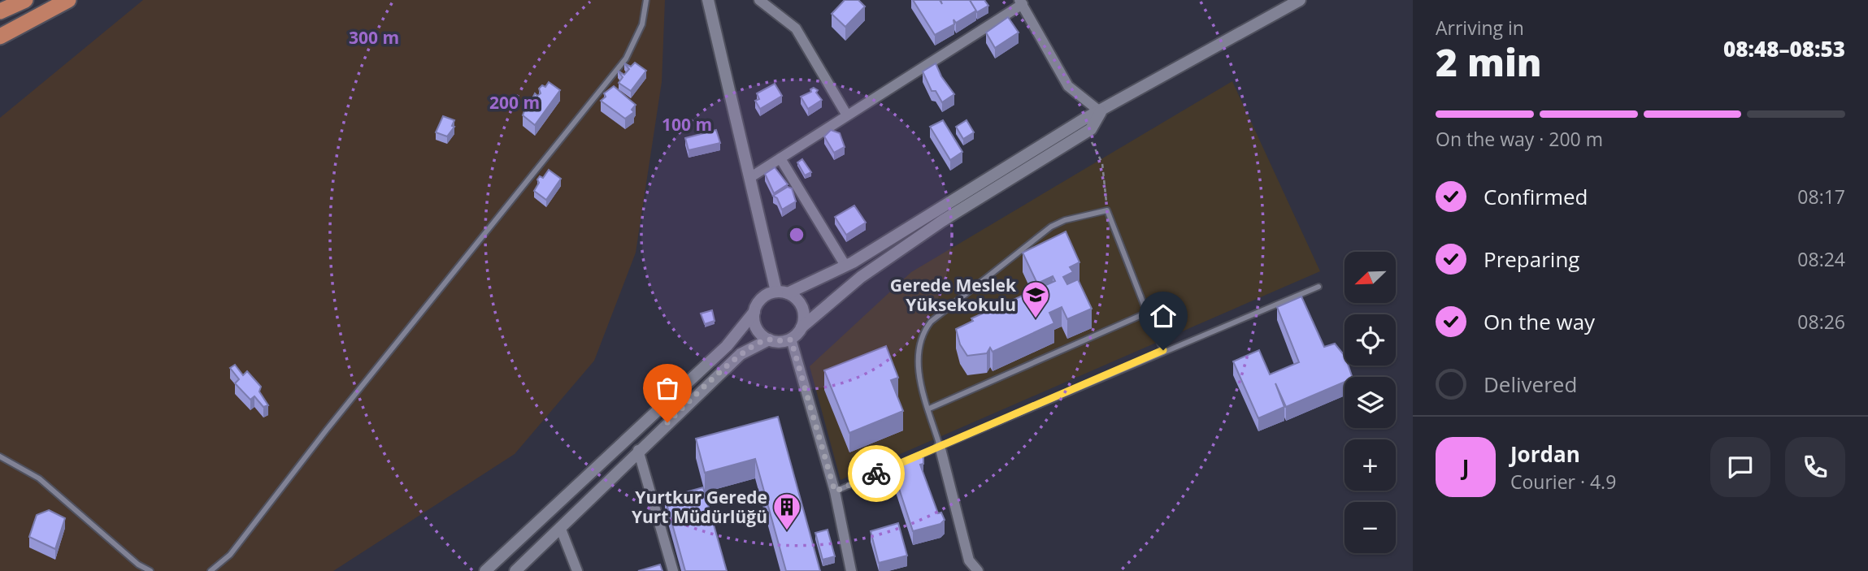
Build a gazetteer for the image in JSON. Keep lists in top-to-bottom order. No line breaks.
{"places":{"school or university":["Gerede Meslek Yüksekokulu"],"building":["Yurtkur Gerede Yurt Müdürlüğü"]},"north":"bottom left","page":{"heading":["2 min","Arriving in","08:48–08:53"],"panel":["Jordan","Courier · 4.9"],"bar":"On the way · 200 m","list":[["Confirmed","08:17"],["Preparing","08:24"],["On the way","08:26"],"Delivered"],"map_buttons":["+","−"],"round":"J"},"rings":["300 m","200 m","100 m"]}
